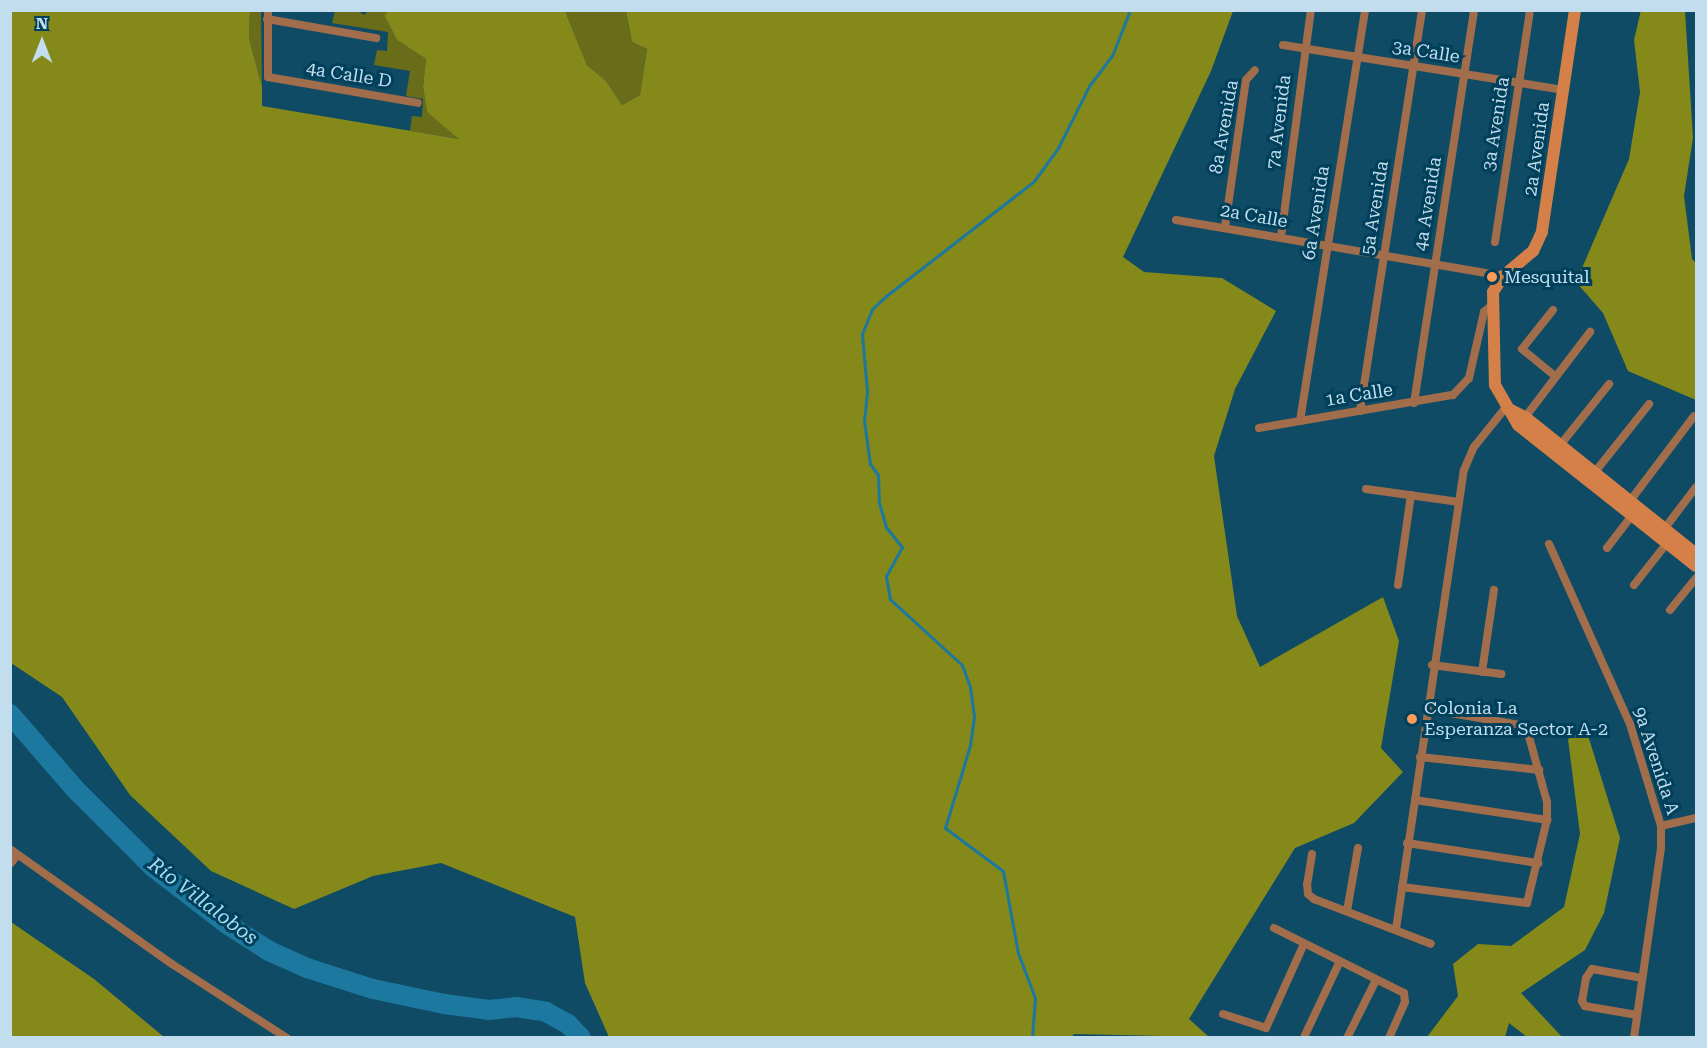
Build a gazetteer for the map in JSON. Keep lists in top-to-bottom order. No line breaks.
{"streets":{"main road":["2a Avenida"],"street":["3a Calle","4a Calle D","7a Avenida","3a Avenida","8a Avenida","4a Avenida","5a Avenida","6a Avenida","2a Calle","1a Calle","9a Avenida A"]},"crossings":[["3a Calle","7a Avenida"],["3a Calle","3a Avenida"],["3a Calle","2a Avenida"],["3a Calle","4a Avenida"],["3a Calle","5a Avenida"],["3a Calle","6a Avenida"],["7a Avenida","2a Calle"],["8a Avenida","2a Calle"],["2a Avenida","2a Calle"],["4a Avenida","2a Calle"],["4a Avenida","1a Calle"],["5a Avenida","2a Calle"],["5a Avenida","1a Calle"],["6a Avenida","2a Calle"],["6a Avenida","1a Calle"]],"water":["Río Villalobos"],"places":["Mesquital","Colonia La Esperanza Sector A-2"],"north":"top"}
